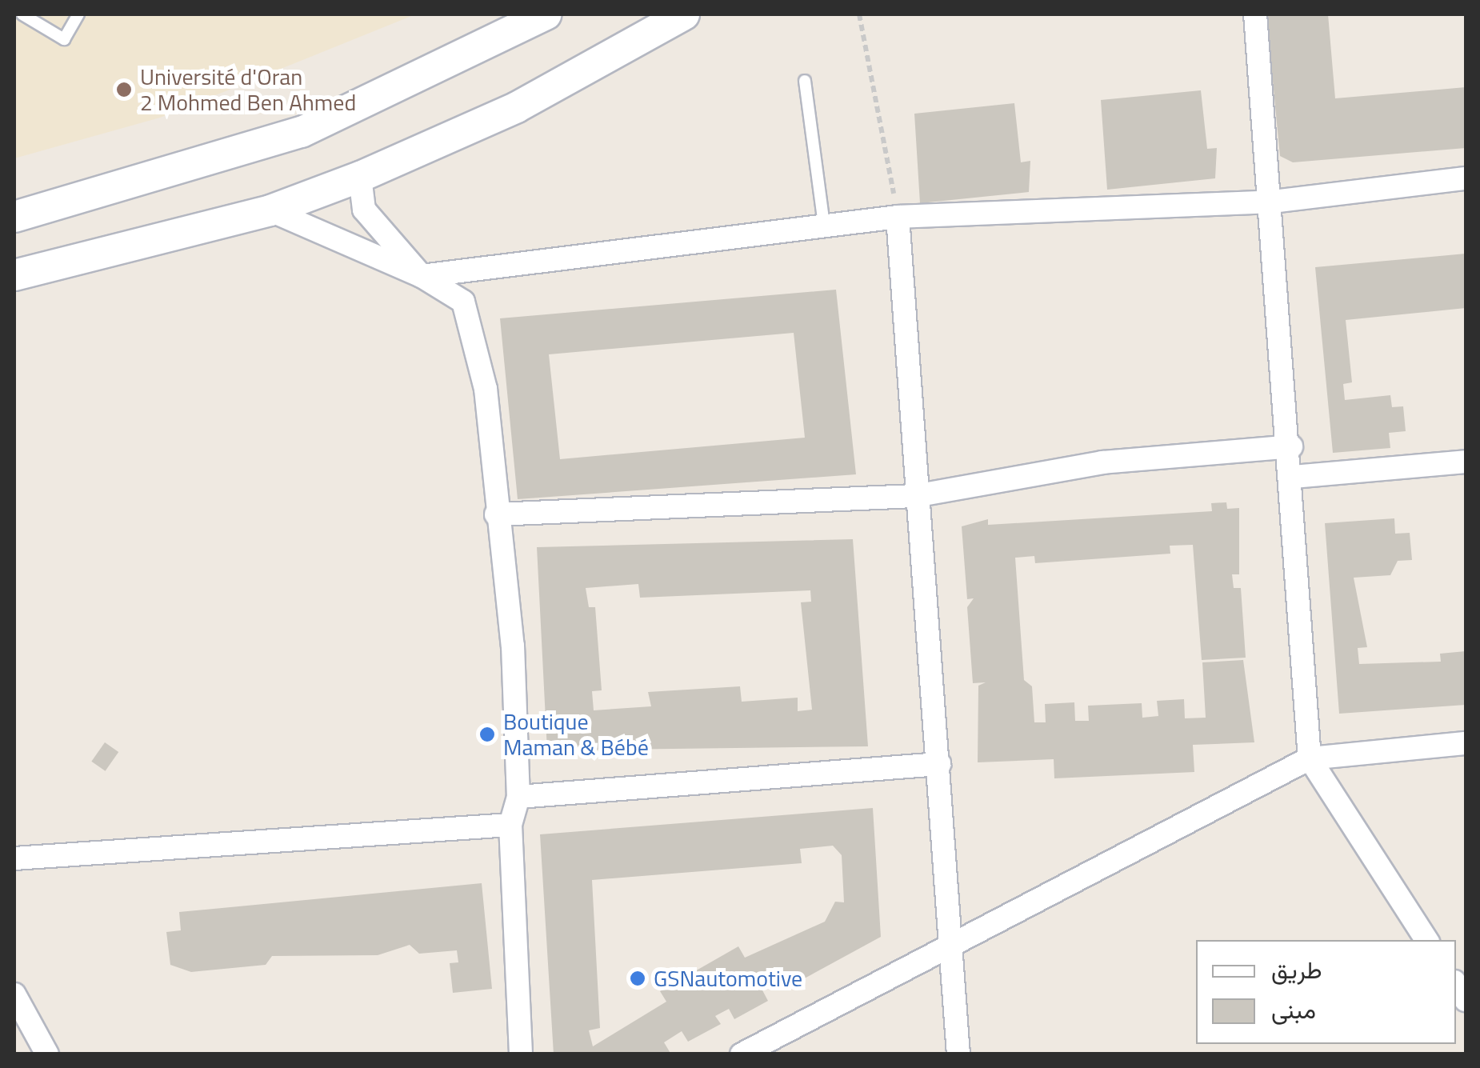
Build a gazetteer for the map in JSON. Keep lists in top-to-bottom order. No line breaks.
{"places":["Université d'Oran 2 Mohmed Ben Ahmed","Boutique Maman & Bébé","GSNautomotive"],"legend":["طريق","مبنى"]}
